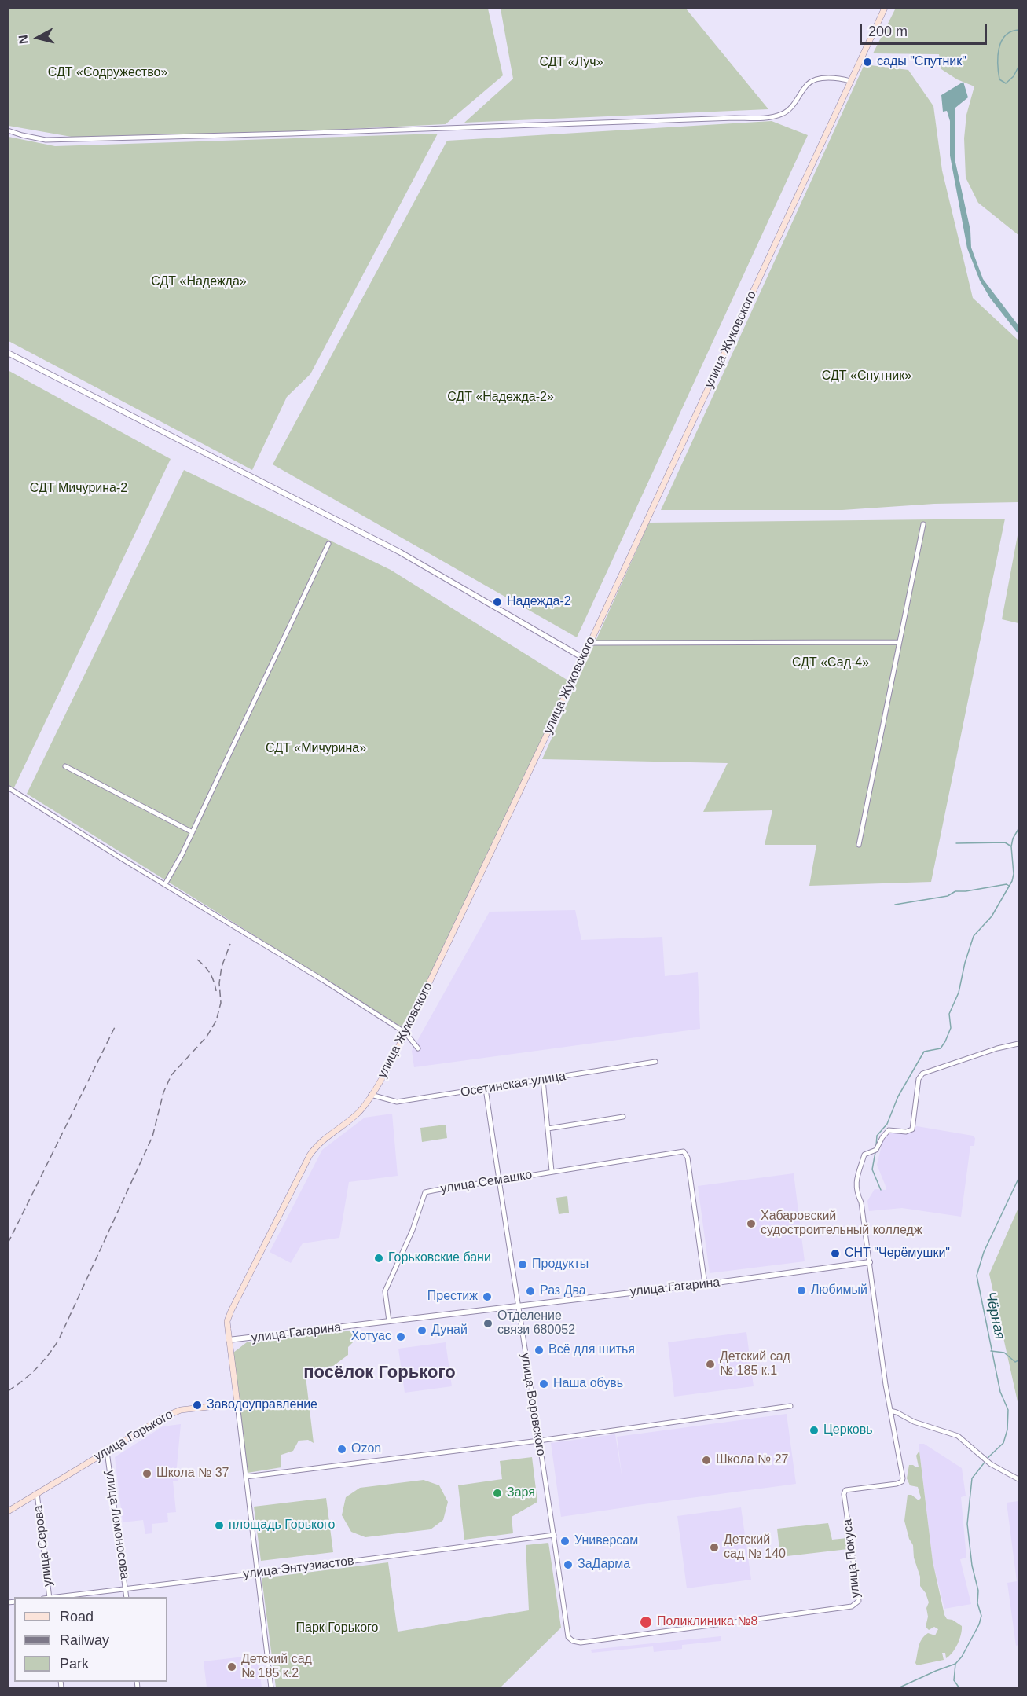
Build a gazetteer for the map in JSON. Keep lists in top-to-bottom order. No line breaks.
{"streets":{"main road":["улица Жуковского","улица Горького"],"street":["Осетинская улица","улица Семашко","улица Гагарина","улица Воровского","улица Ломоносова","улица Серова","улица Покуса","улица Энтузиастов"]},"crossings":[["улица Жуковского","Осетинская улица"],["улица Жуковского","улица Гагарина"],["Осетинская улица","улица Воровского"],["улица Семашко","улица Гагарина"],["улица Семашко","улица Воровского"],["улица Гагарина","улица Воровского"],["улица Воровского","улица Покуса"],["улица Воровского","улица Энтузиастов"],["улица Горького","улица Ломоносова"],["улица Горького","улица Серова"],["улица Ломоносова","улица Энтузиастов"]],"districts":["посёлок Горького"],"water":["Чёрная"],"parks":["СДТ «Луч»","СДТ «Содружество»","СДТ «Надежда»","СДТ «Спутник»","СДТ «Надежда-2»","СДТ Мичурина-2","СДТ «Сад-4»","СДТ «Мичурина»","Парк Горького"],"places":["сады \"Спутник\"","Надежда-2","Хабаровский судостроительный колледж","СНТ \"Черёмушки\"","Горьковские бани","Продукты","Любимый","Раз Два","Престиж","Отделение связи 680052","Дунай","Хотуас","Всё для шитья","Детский сад № 185 к.1","Наша обувь","Заводоуправление","Церковь","Ozon","Школа № 27","Школа № 37","Заря","площадь Горького","Универсам","Детский сад № 140","ЗаДарма","Поликлиника №8","Детский сад № 185 к.2"],"legend":["Road","Railway","Park"],"scale_bar":"200 m","north":"left"}
